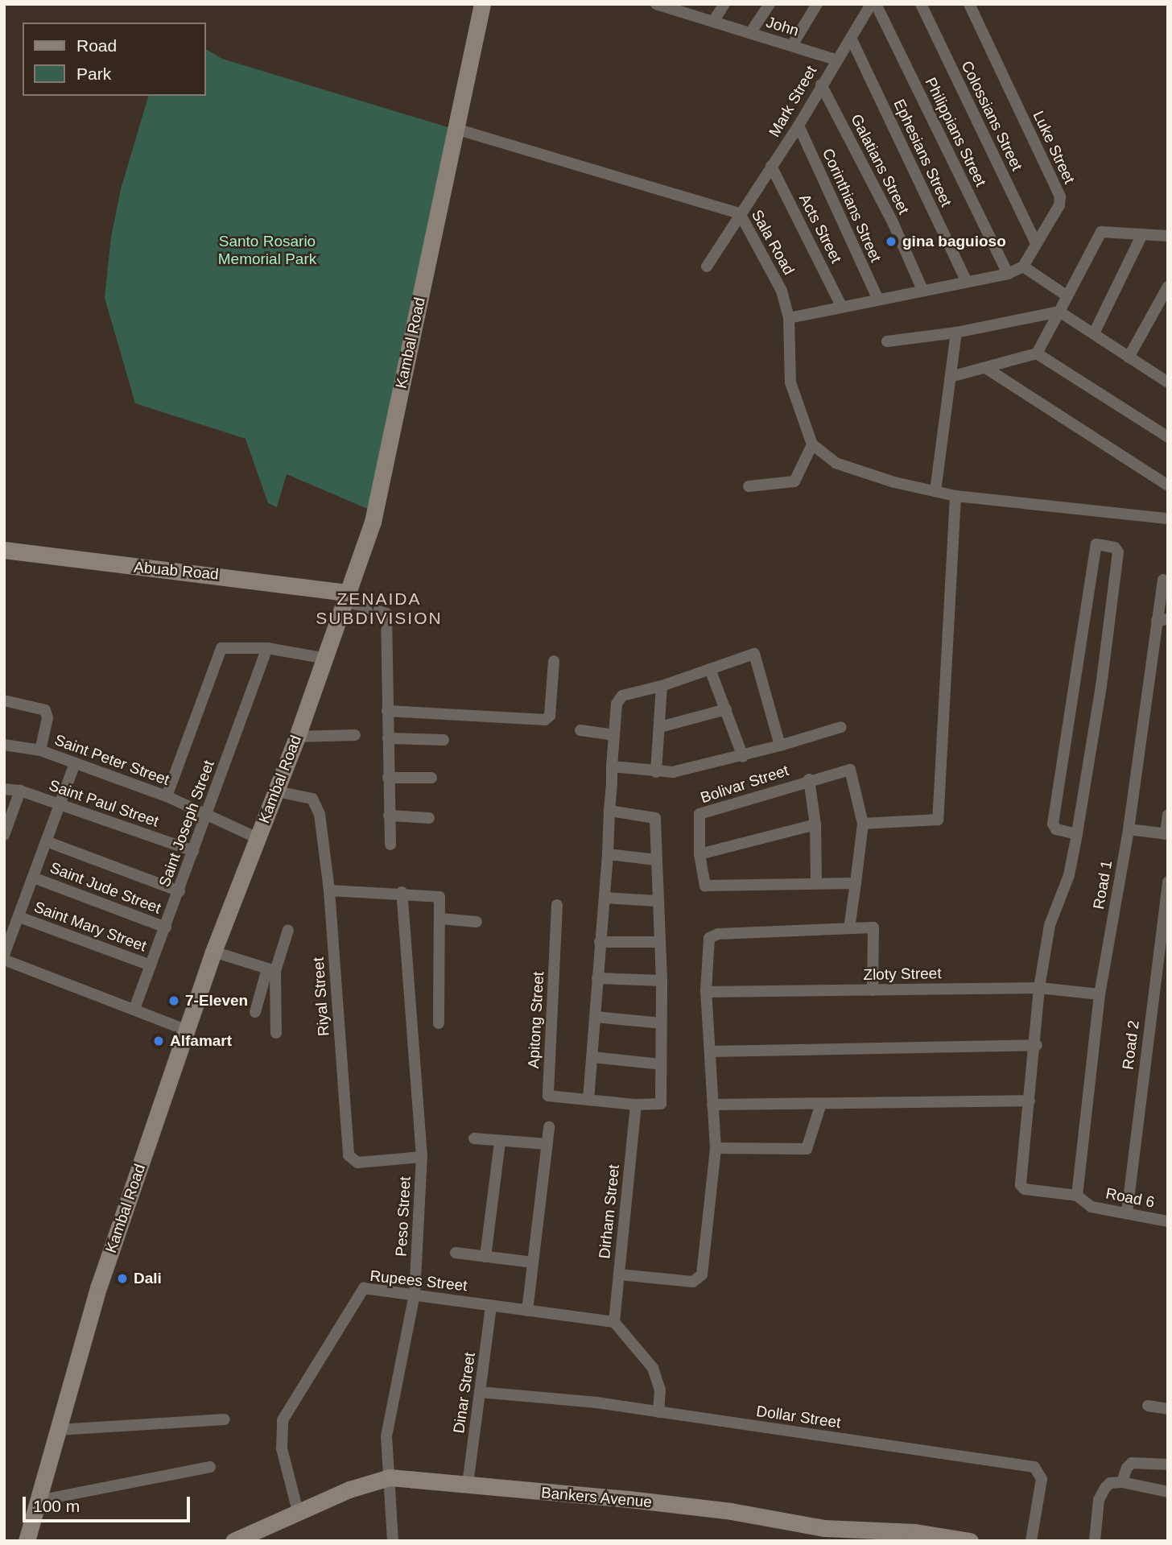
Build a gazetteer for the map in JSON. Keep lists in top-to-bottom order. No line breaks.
{"streets":{"main road":["Kambal Road","Abuab Road","Bankers Avenue"],"street":["John","Mark Street","Colossians Street","Philippians Street","Luke Street","Ephesians Street","Galatians Street","Corinthians Street","Acts Street","Sala Road","Saint Peter Street","Bolivar Street","Saint Paul Street","Saint Joseph Street","Road 1","Saint Jude Street","Saint Mary Street","Zloty Street","Riyal Street","Apitong Street","Road 2","Road 6","Dirham Street","Peso Street","Rupees Street","Dinar Street","Dollar Street"]},"crossings":[["John","Mark Street"],["Mark Street","Ephesians Street"],["Mark Street","Galatians Street"],["Mark Street","Corinthians Street"],["Mark Street","Acts Street"],["Mark Street","Sala Road"],["Colossians Street","Luke Street"],["Sala Road","Kambal Road"],["Kambal Road","Abuab Road"],["Kambal Road","Saint Peter Street"],["Kambal Road","Riyal Street"],["Saint Peter Street","Saint Joseph Street"],["Saint Paul Street","Saint Joseph Street"],["Saint Joseph Street","Saint Jude Street"],["Saint Joseph Street","Saint Mary Street"],["Road 1","Zloty Street"],["Road 1","Road 6"],["Riyal Street","Peso Street"],["Road 2","Road 6"],["Dirham Street","Rupees Street"],["Peso Street","Rupees Street"],["Peso Street","Bankers Avenue"],["Rupees Street","Dinar Street"],["Rupees Street","Bankers Avenue"],["Dinar Street","Dollar Street"],["Dinar Street","Bankers Avenue"]],"districts":["ZENAIDA SUBDIVISION"],"parks":["Santo Rosario Memorial Park"],"places":["gina baguioso","7-Eleven","Alfamart","Dali"],"legend":["Road","Park"],"scale_bar":"100 m"}
